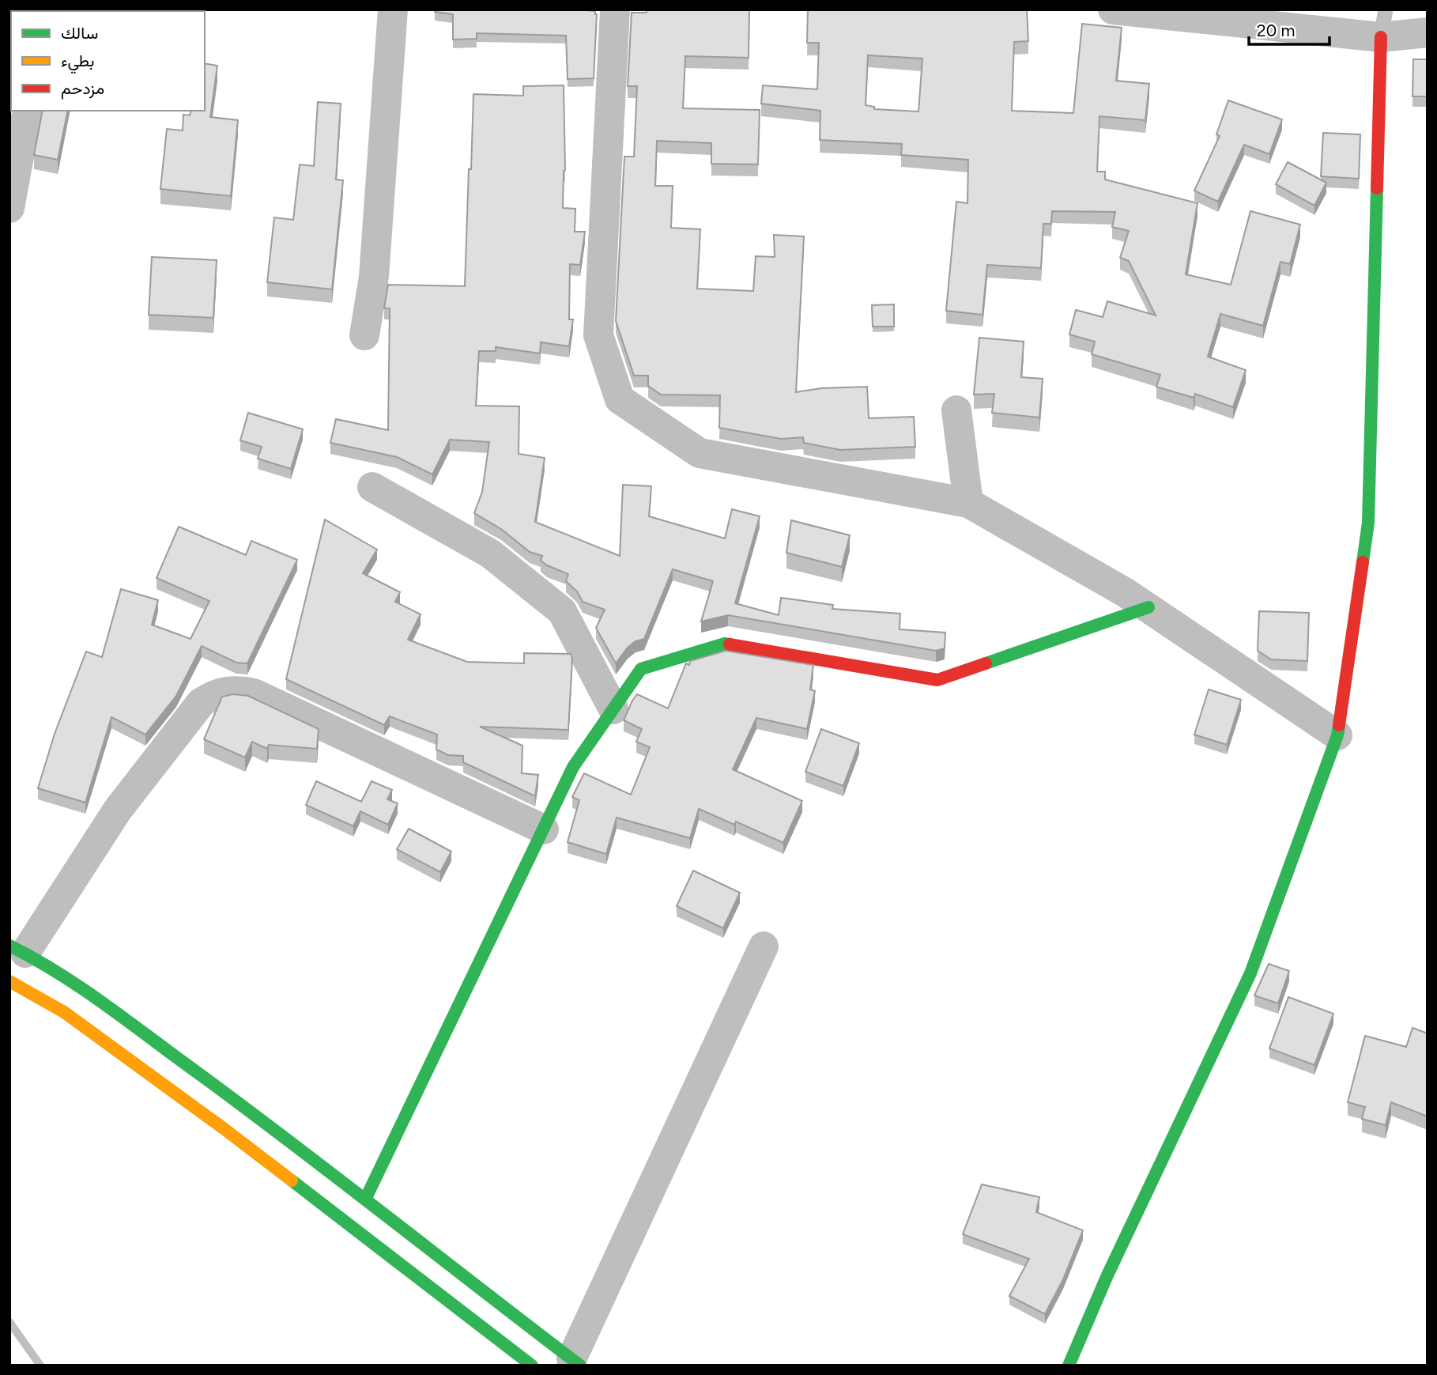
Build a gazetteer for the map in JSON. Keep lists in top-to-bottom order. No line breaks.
{"legend":["سالك","بطيء","مزدحم"],"scale_bar":"20 m"}
